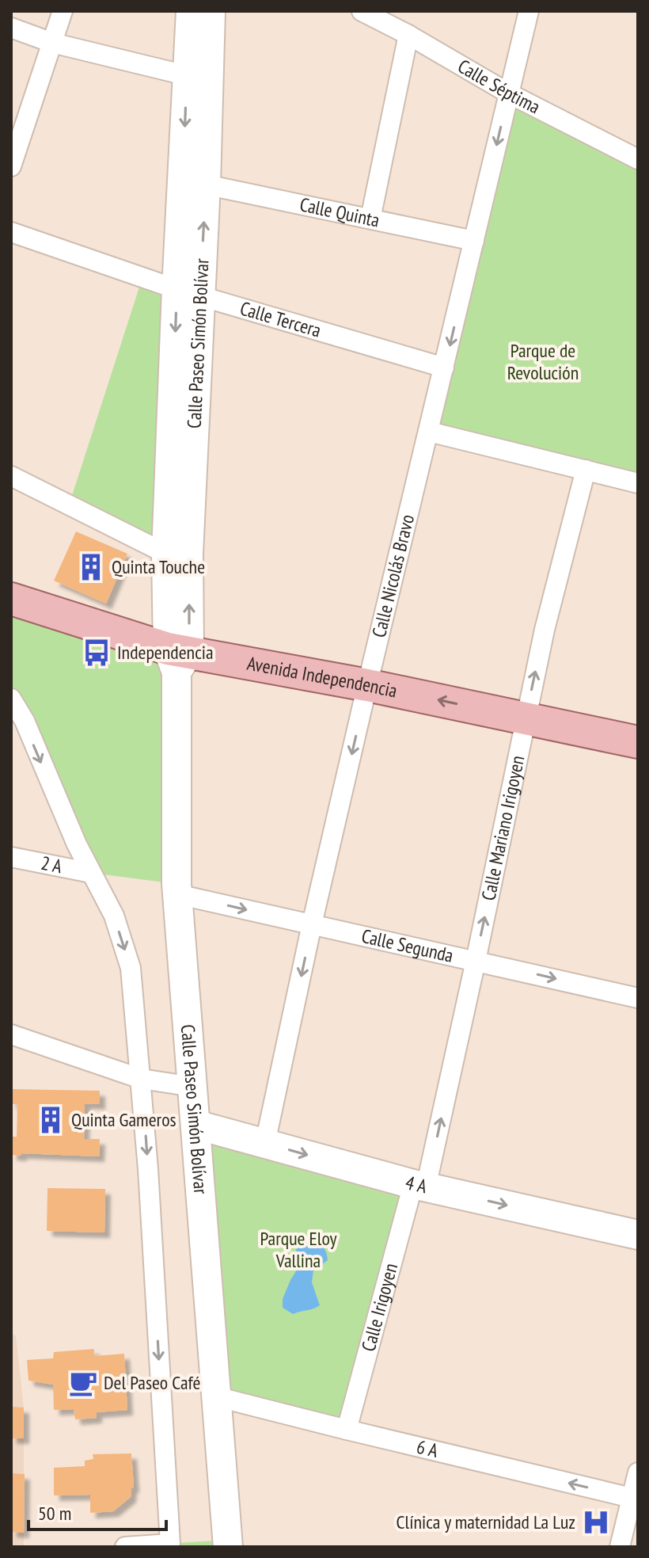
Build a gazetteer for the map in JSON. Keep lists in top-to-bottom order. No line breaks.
{"streets":{"main road":["Calle Paseo Simón Bolívar","Avenida Independencia","4 A"],"street":["Calle Séptima","Calle Quinta","Calle Tercera","Calle Nicolás Bravo","Calle Mariano Irigoyen","2 A","Calle Segunda","Calle Irigoyen","6 A"]},"crossings":[["Calle Séptima","Calle Nicolás Bravo"],["Calle Quinta","Calle Paseo Simón Bolívar"],["Calle Quinta","Calle Nicolás Bravo"],["Calle Tercera","Calle Paseo Simón Bolívar"],["Calle Tercera","Calle Nicolás Bravo"],["Calle Paseo Simón Bolívar","Avenida Independencia"],["Calle Paseo Simón Bolívar","Calle Segunda"],["Calle Paseo Simón Bolívar","4 A"],["Calle Paseo Simón Bolívar","6 A"],["Calle Nicolás Bravo","Avenida Independencia"],["Calle Nicolás Bravo","Calle Segunda"],["Calle Nicolás Bravo","4 A"],["Avenida Independencia","Calle Mariano Irigoyen"],["Calle Mariano Irigoyen","Calle Segunda"],["Calle Mariano Irigoyen","4 A"],["Calle Mariano Irigoyen","Calle Irigoyen"],["4 A","Calle Irigoyen"],["Calle Irigoyen","6 A"]],"one_way":["Calle Nicolás Bravo","Calle Mariano Irigoyen","Calle Segunda","4 A","6 A"],"parks":["Parque de Revolución","Parque Eloy Vallina"],"places":{"building":["Quinta Touche","Quinta Gameros"],"bus stop":["Independencia"],"cafe":["Del Paseo Café"],"hospital":["Clínica y maternidad La Luz"]},"scale_bar":"50 m"}
